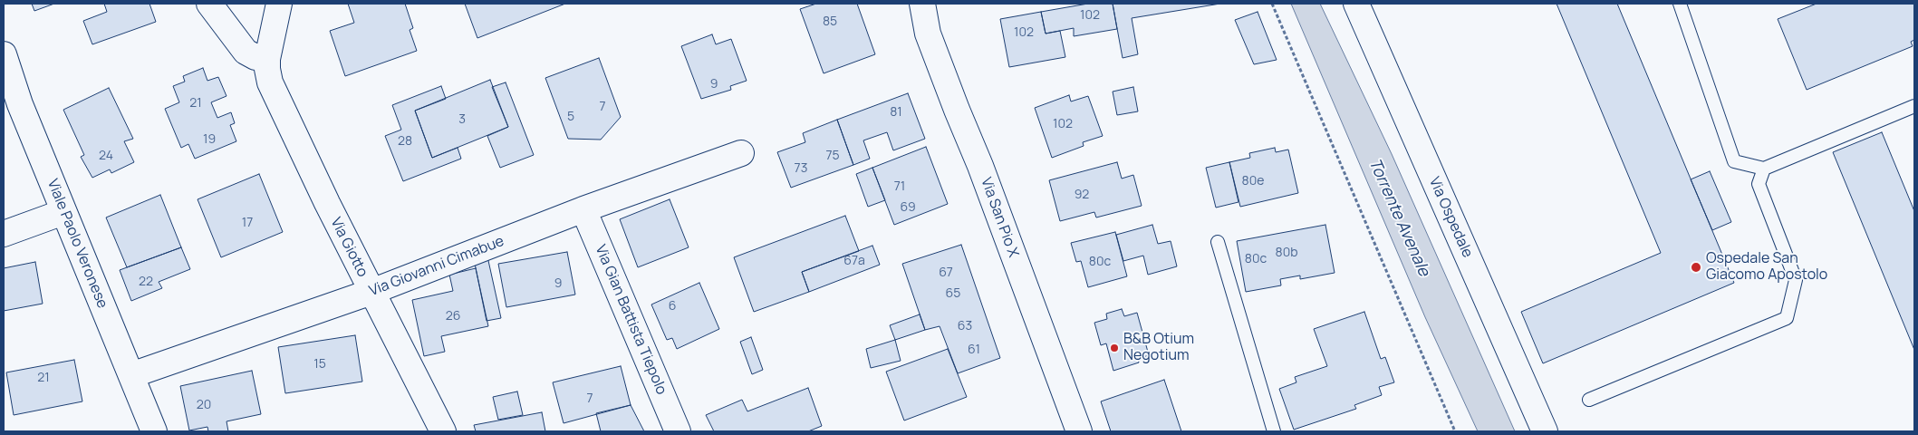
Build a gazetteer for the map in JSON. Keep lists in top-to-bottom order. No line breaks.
{"streets":{"street":["Via San Pio X","Via Ospedale","Viale Paolo Veronese","Via Giotto","Via Giovanni Cimabue","Via Gian Battista Tiepolo"]},"crossings":[["Viale Paolo Veronese","Via Giovanni Cimabue"],["Via Giotto","Via Giovanni Cimabue"],["Via Giovanni Cimabue","Via Gian Battista Tiepolo"]],"water":["Torrente Avenale"],"places":["Ospedale San Giacomo Apostolo","B&B Otium Negotium"],"house_numbers":["102","85","102","9","21","7","81","5","3","102","19","28","24","75","73","80e","71","92","69","17","80b","80c","67a","80c","67","22","9","65","6","26","63","61","15","21","7","20"]}
